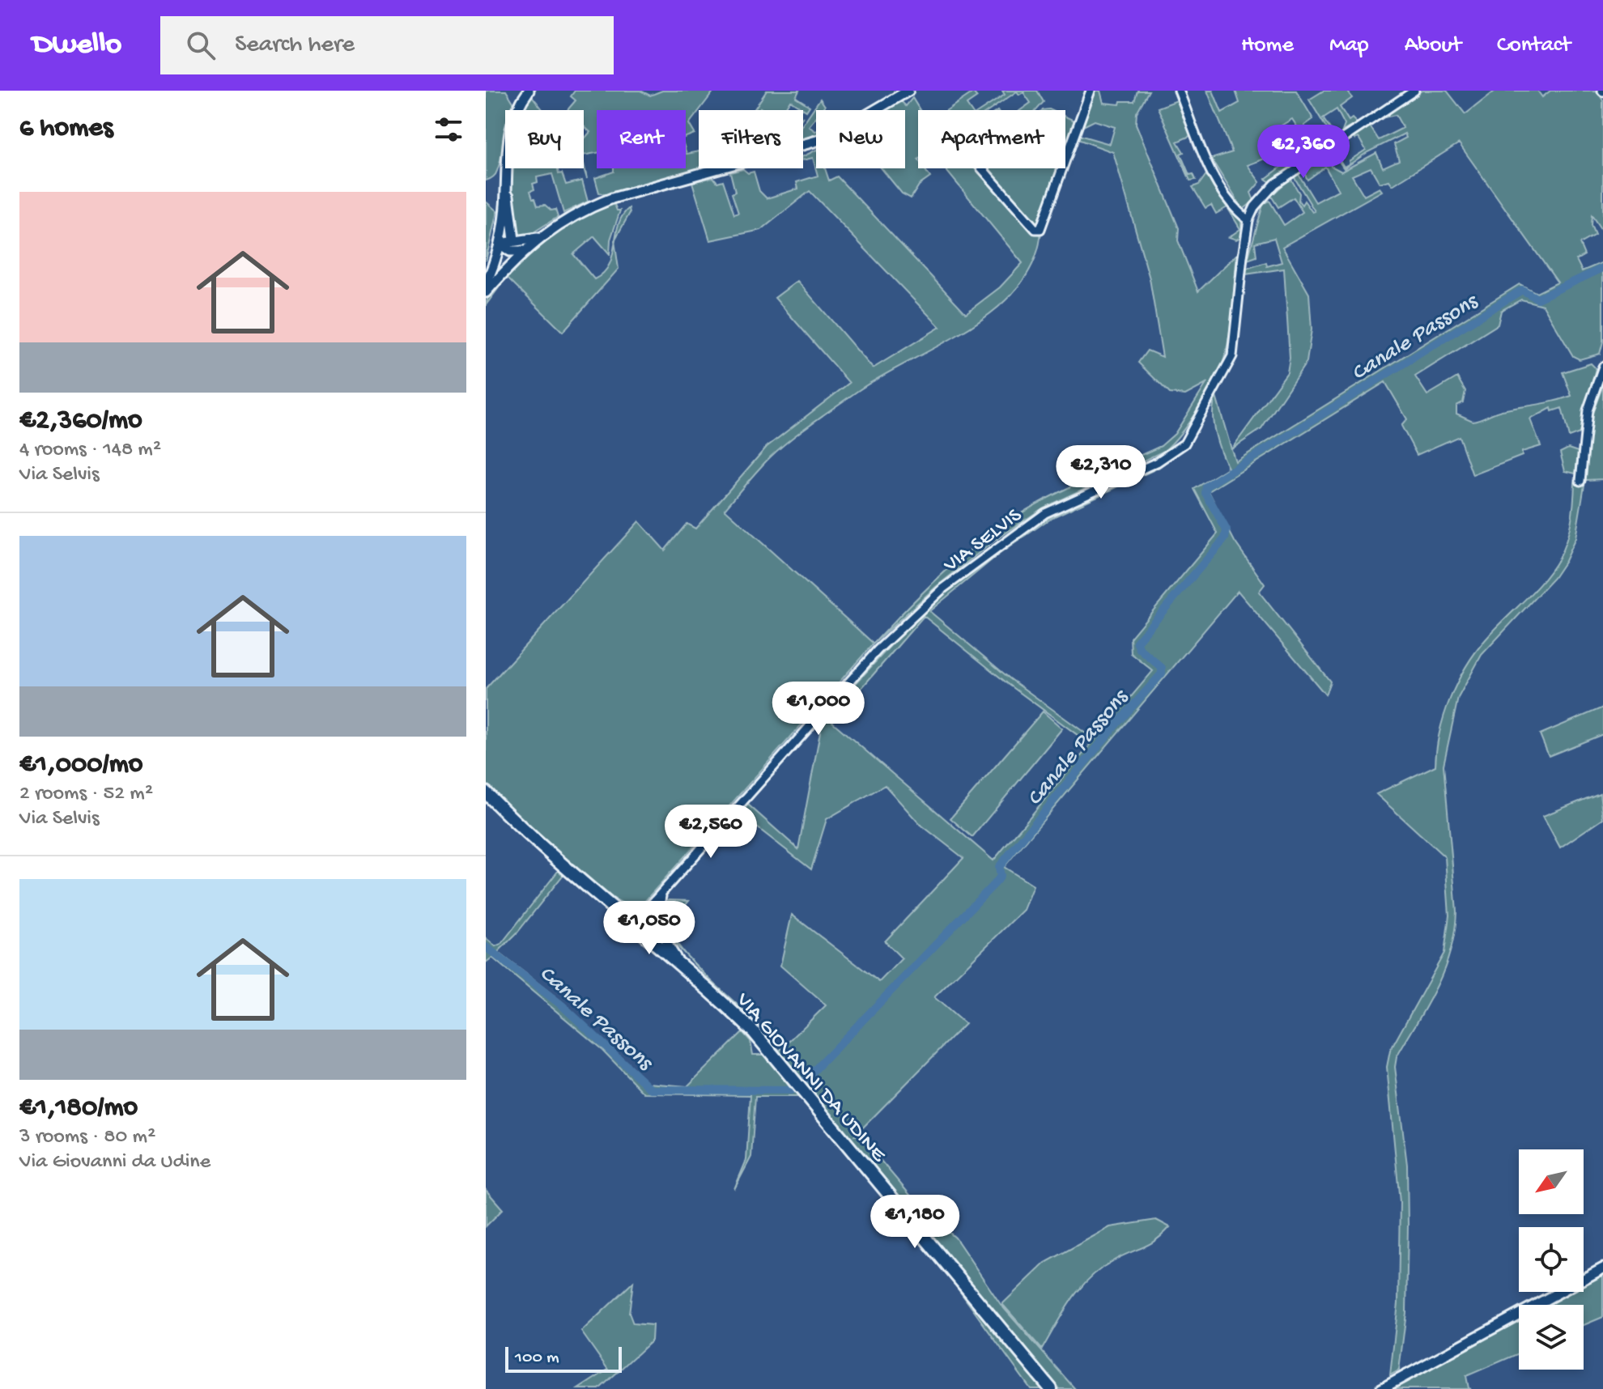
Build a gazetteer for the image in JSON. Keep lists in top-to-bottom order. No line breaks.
{"streets":{"main road":["VIA GIOVANNI DA UDINE"],"street":["VIA SELVIS"]},"crossings":[["VIA SELVIS","VIA GIOVANNI DA UDINE"]],"water":["Canale Passons"],"scale_bar":"100 m","north":"bottom left","page":{"header":"Dwello","search":"Search here","nav":["Home","Map","About","Contact"],"heading":"6 homes","chip":["Buy","Rent","Filters","New","Apartment"],"price":["€2,360","€2,310","€1,000","€2,560","€1,050","€1,180"],"list":[{"name":"€2,360/mo","note":"4 rooms · 148 m² · Via Selvis"},{"name":"€1,000/mo","note":"2 rooms · 52 m² · Via Selvis"},{"name":"€1,180/mo","note":"3 rooms · 80 m² · Via Giovanni da Udine"}],"scale":"100 m"}}
